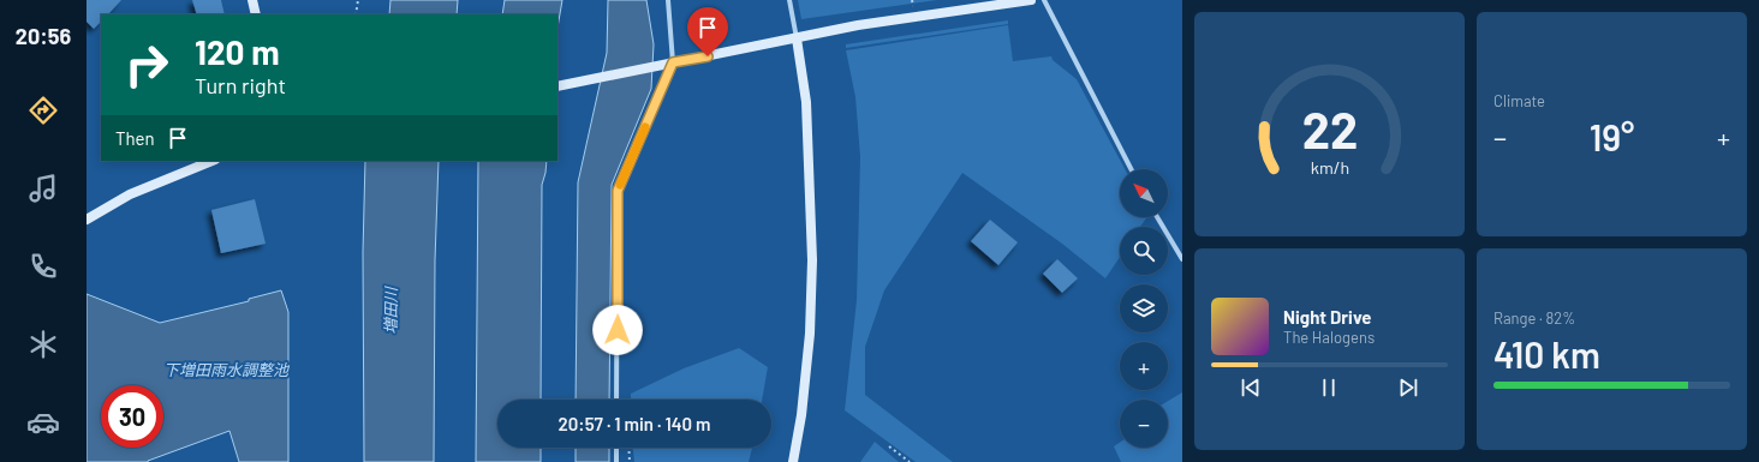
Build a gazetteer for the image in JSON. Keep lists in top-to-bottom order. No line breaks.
{"water":["増田川","下増田雨水調整池"],"north":"top left","page":{"tabs":"20:56","tile":["Climate",["Range · 82%","410 km"]],"turn":["120 m","Turn right"],"then":"Then","heat":["−","19°","+"],"map_buttons":["+","−"],"song":["Night Drive","The Halogens"],"limit":"30","trip":"20:57 · 1 min · 140 m","gauge":["22","km/h"]}}
